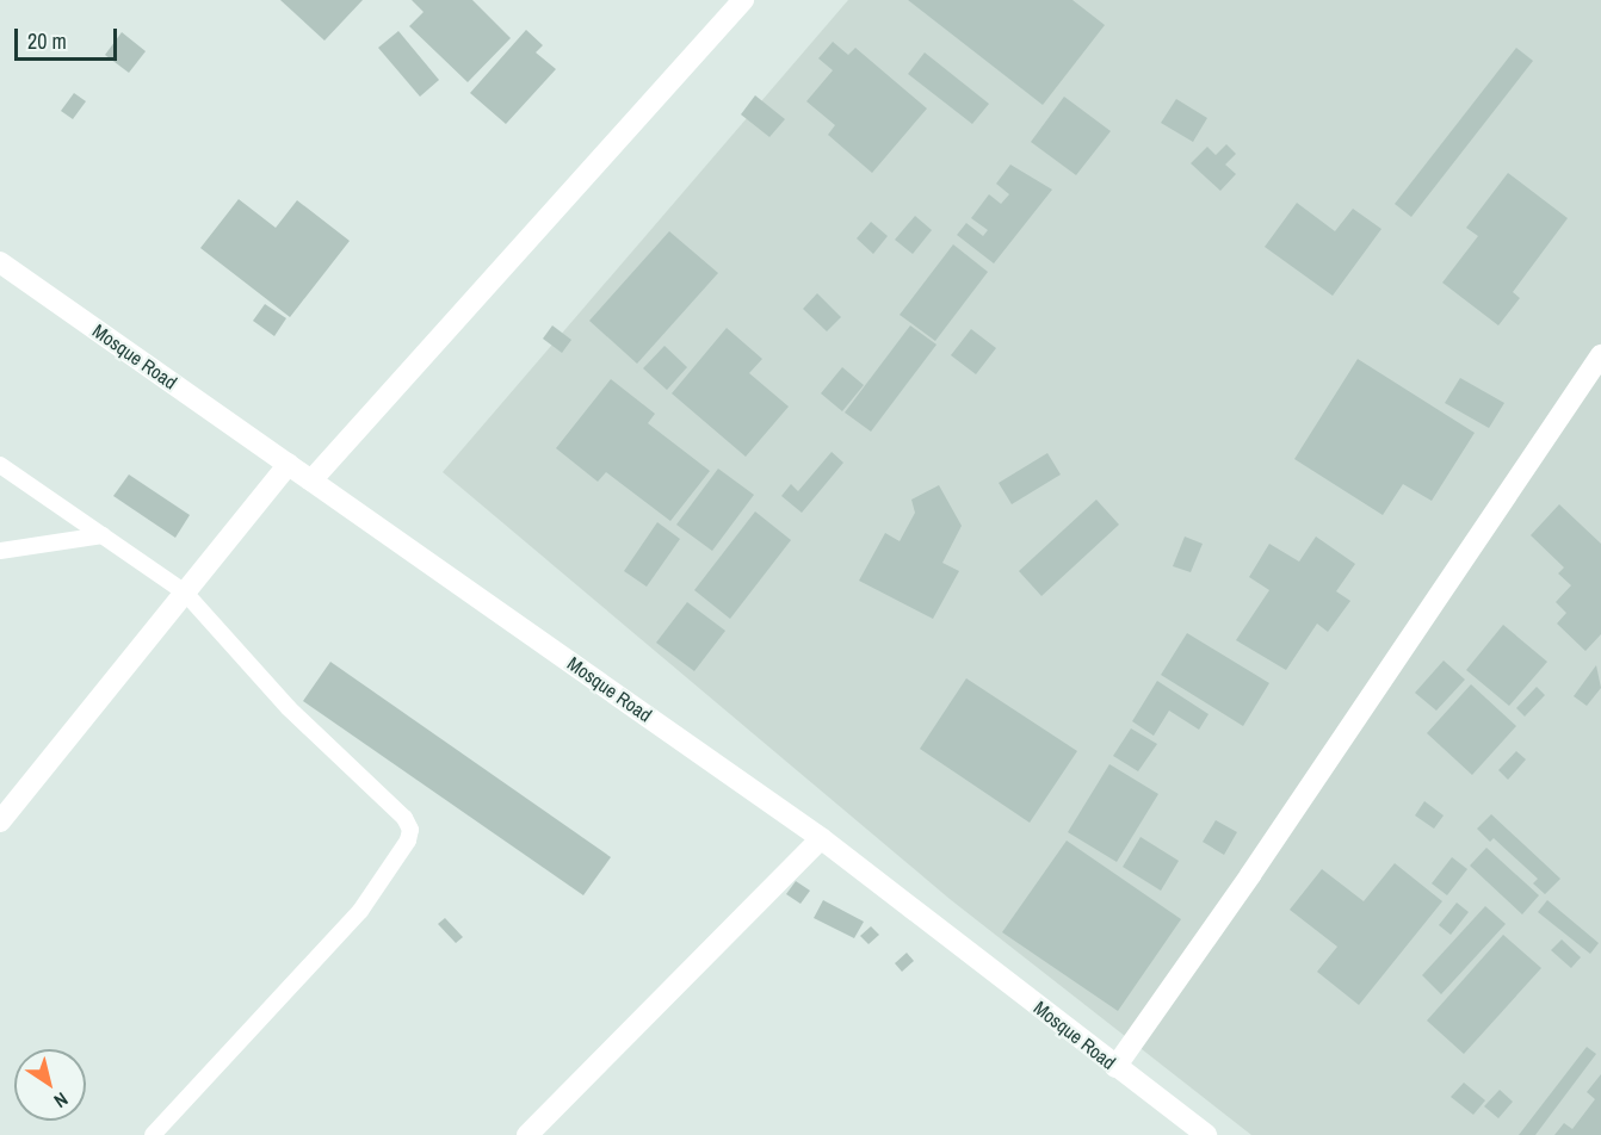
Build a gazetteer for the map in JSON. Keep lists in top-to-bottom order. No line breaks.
{"streets":{"street":["Mosque Road"]},"scale_bar":"20 m","north":"bottom right"}
